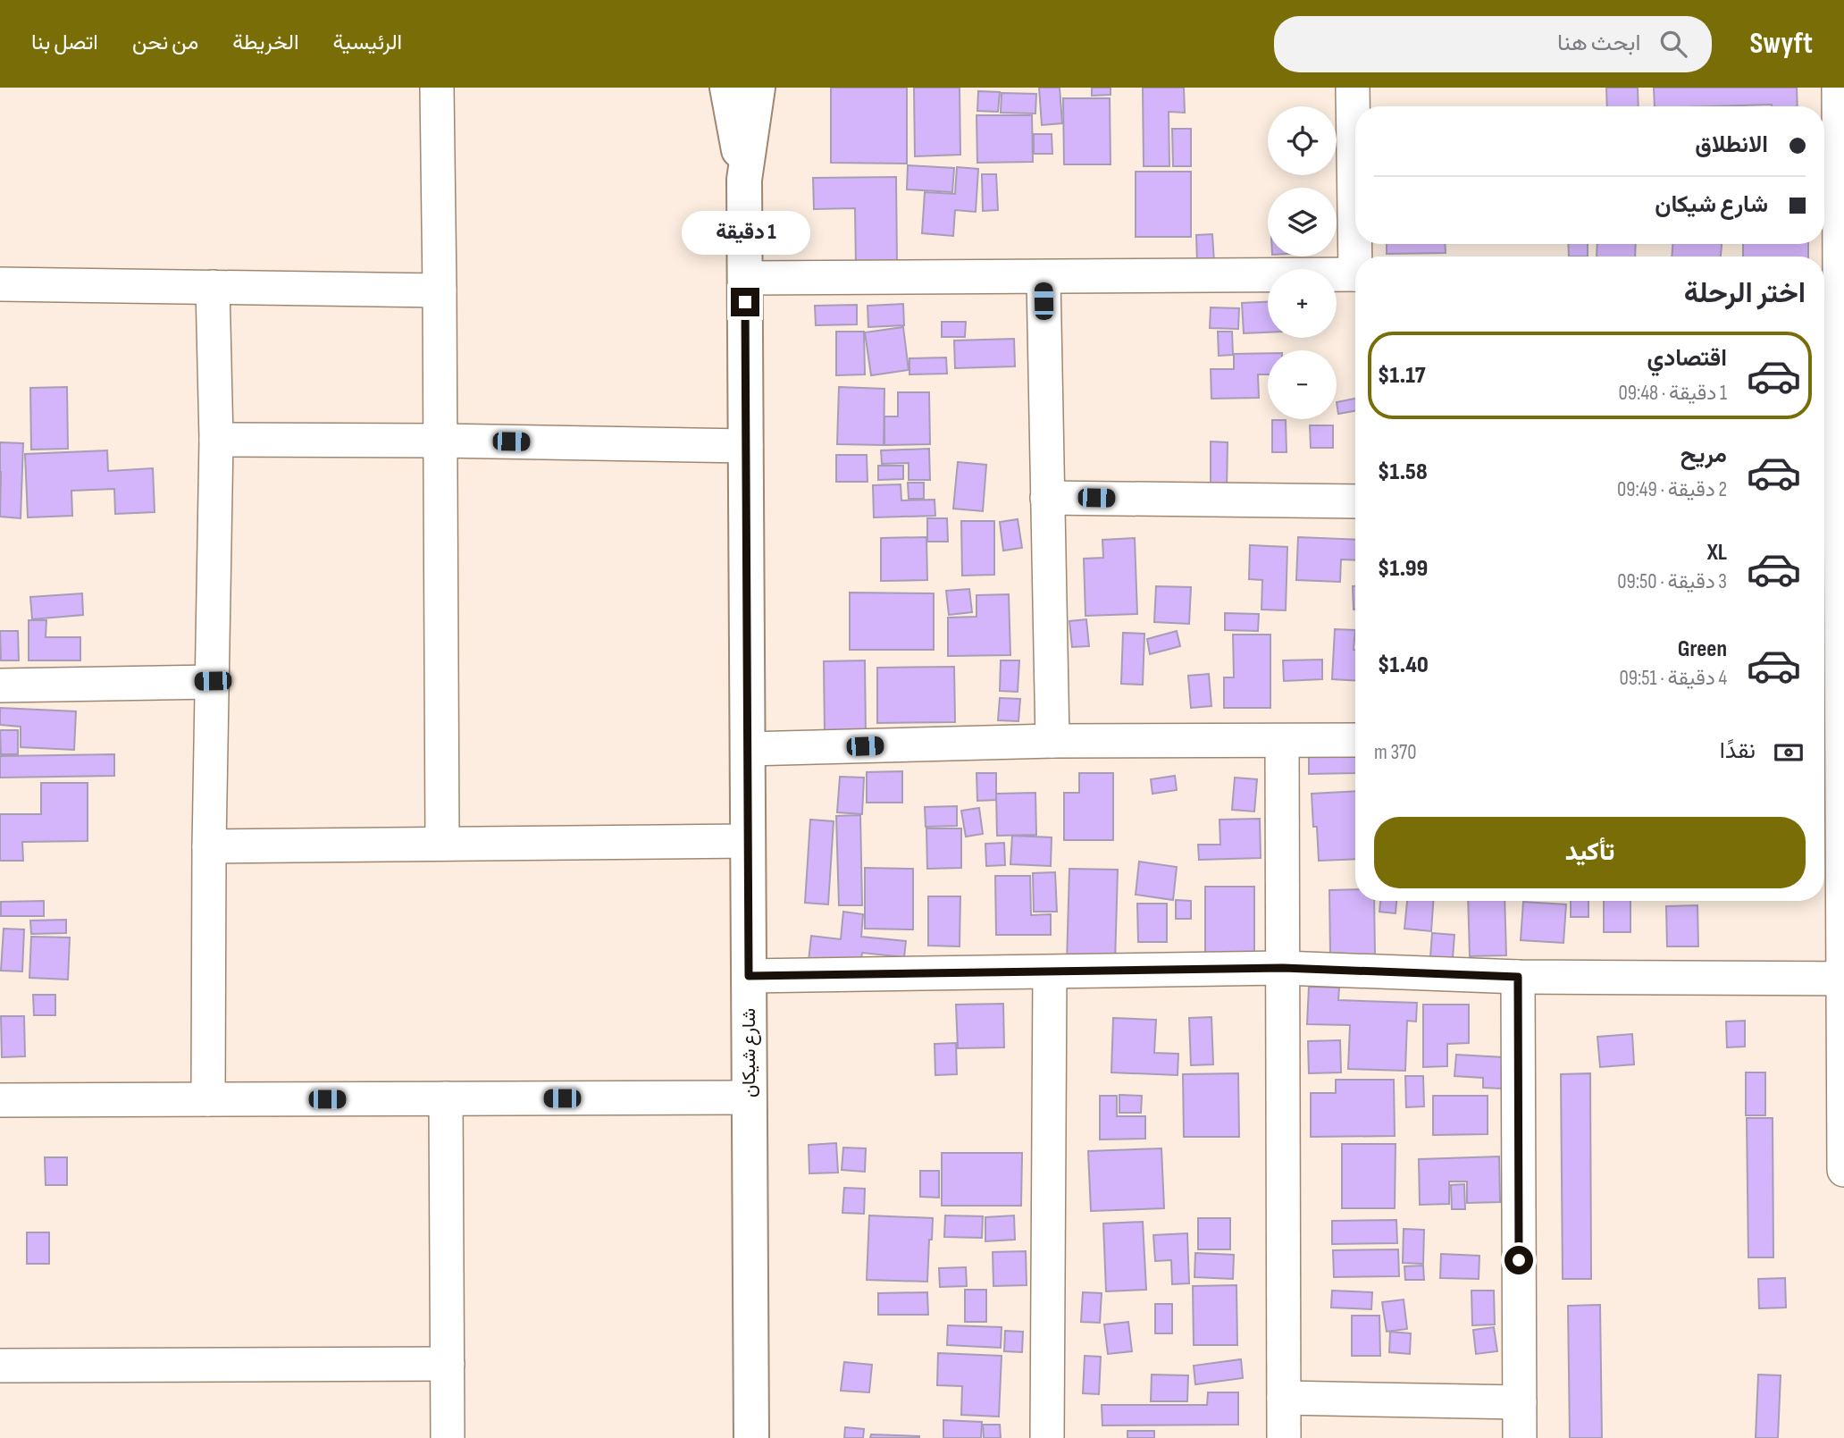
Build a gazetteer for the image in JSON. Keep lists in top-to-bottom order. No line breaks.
{"streets":{"street":["شارع شيكان"]},"page":{"header":"Swyft","search":"ابحث هنا","nav":["الرئيسية","الخريطة","من نحن","اتصل بنا"],"map_buttons":["+","−"],"banner":["الانطلاق","شارع شيكان"],"bubble":"1 دقيقة","heading":"اختر الرحلة","list":[{"name":"اقتصادي","note":"1 دقيقة · 09:48","value":"$1.17"},{"name":"مريح","note":"2 دقيقة · 09:49","value":"$1.58"},{"name":"XL","note":"3 دقيقة · 09:50","value":"$1.99"},{"name":"Green","note":"4 دقيقة · 09:51","value":"$1.40"}],"pay":["نقدًا","370 m"],"buttons":"تأكيد"}}
